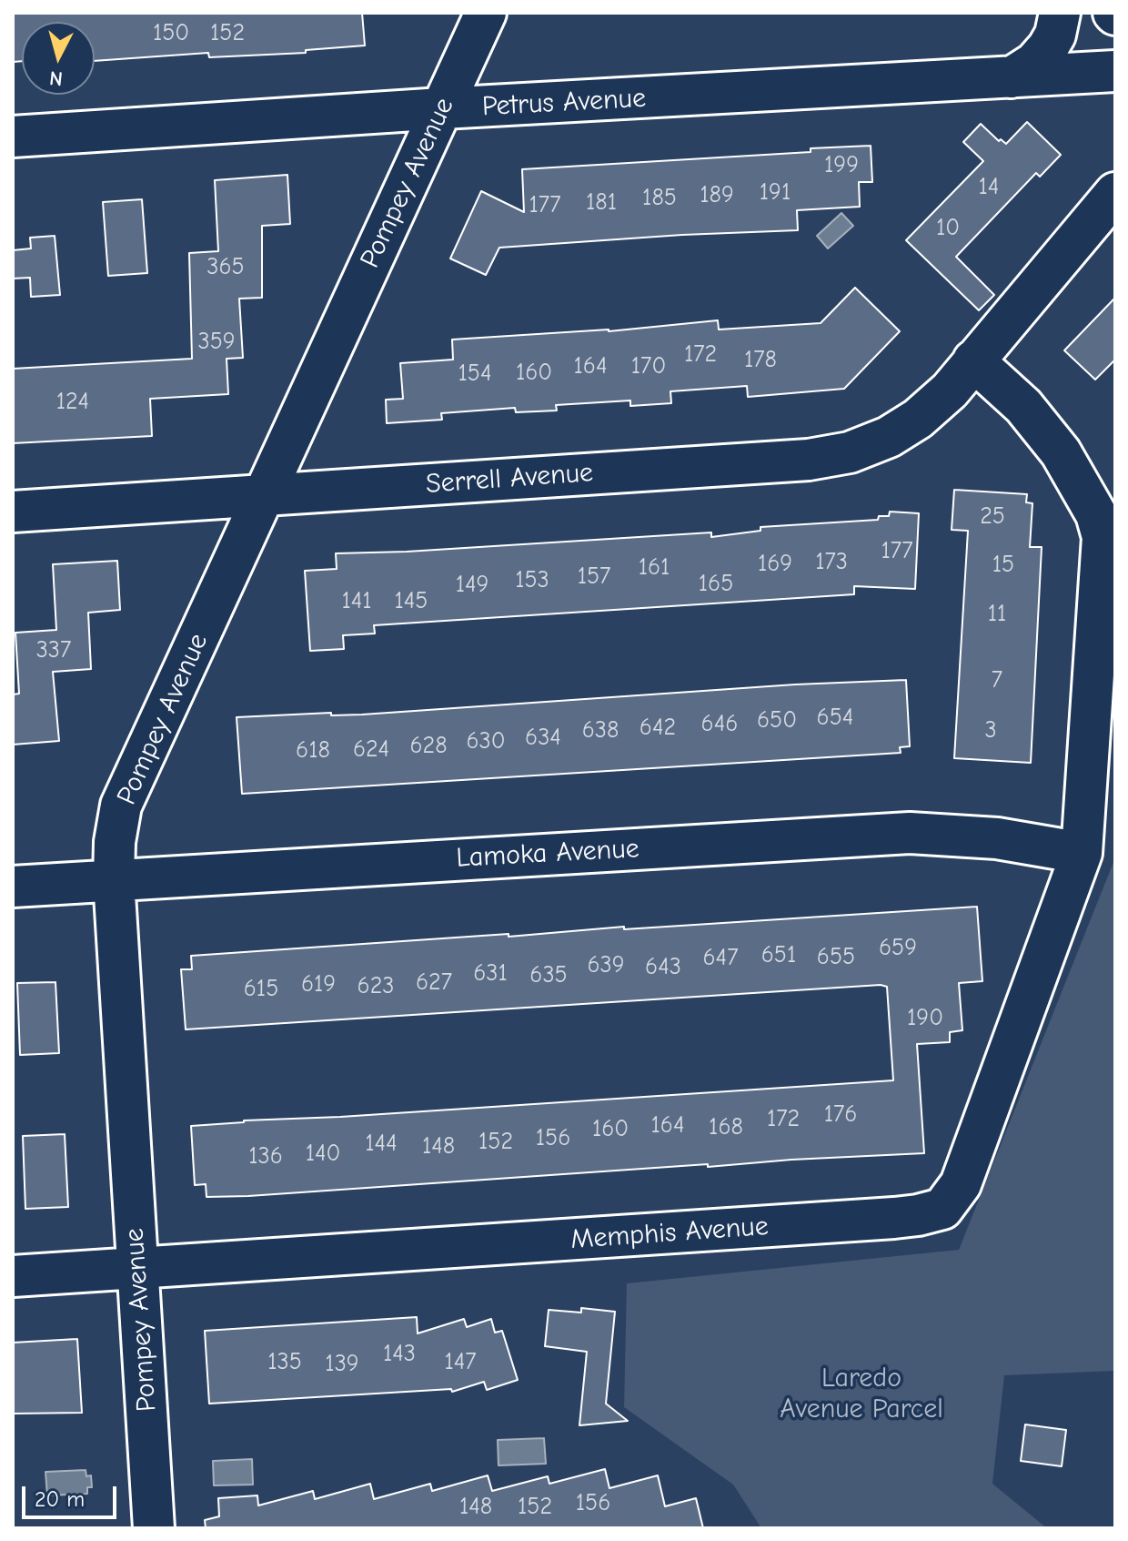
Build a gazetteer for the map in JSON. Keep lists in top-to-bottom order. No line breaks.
{"streets":{"street":["Petrus Avenue","Pompey Avenue","Serrell Avenue","Lamoka Avenue","Memphis Avenue"]},"crossings":[["Petrus Avenue","Pompey Avenue"],["Pompey Avenue","Serrell Avenue"],["Pompey Avenue","Lamoka Avenue"],["Pompey Avenue","Memphis Avenue"],["Serrell Avenue","Memphis Avenue"],["Lamoka Avenue","Memphis Avenue"]],"parks":["Laredo Avenue Parcel"],"house_numbers":["150","152","199","14","191","189","185","181","177","10","365","359","172","178","164","170","160","154","124","25","177","173","169","15","161","157","153","165","149","141","145","11","337","7","654","650","646","642","638","3","634","630","628","624","618","659","651","655","647","639","643","631","635","627","619","623","615","190","176","172","164","168","160","156","152","144","148","140","136","143","135","147","139","156","148","152"],"scale_bar":"20 m","north":"bottom"}
